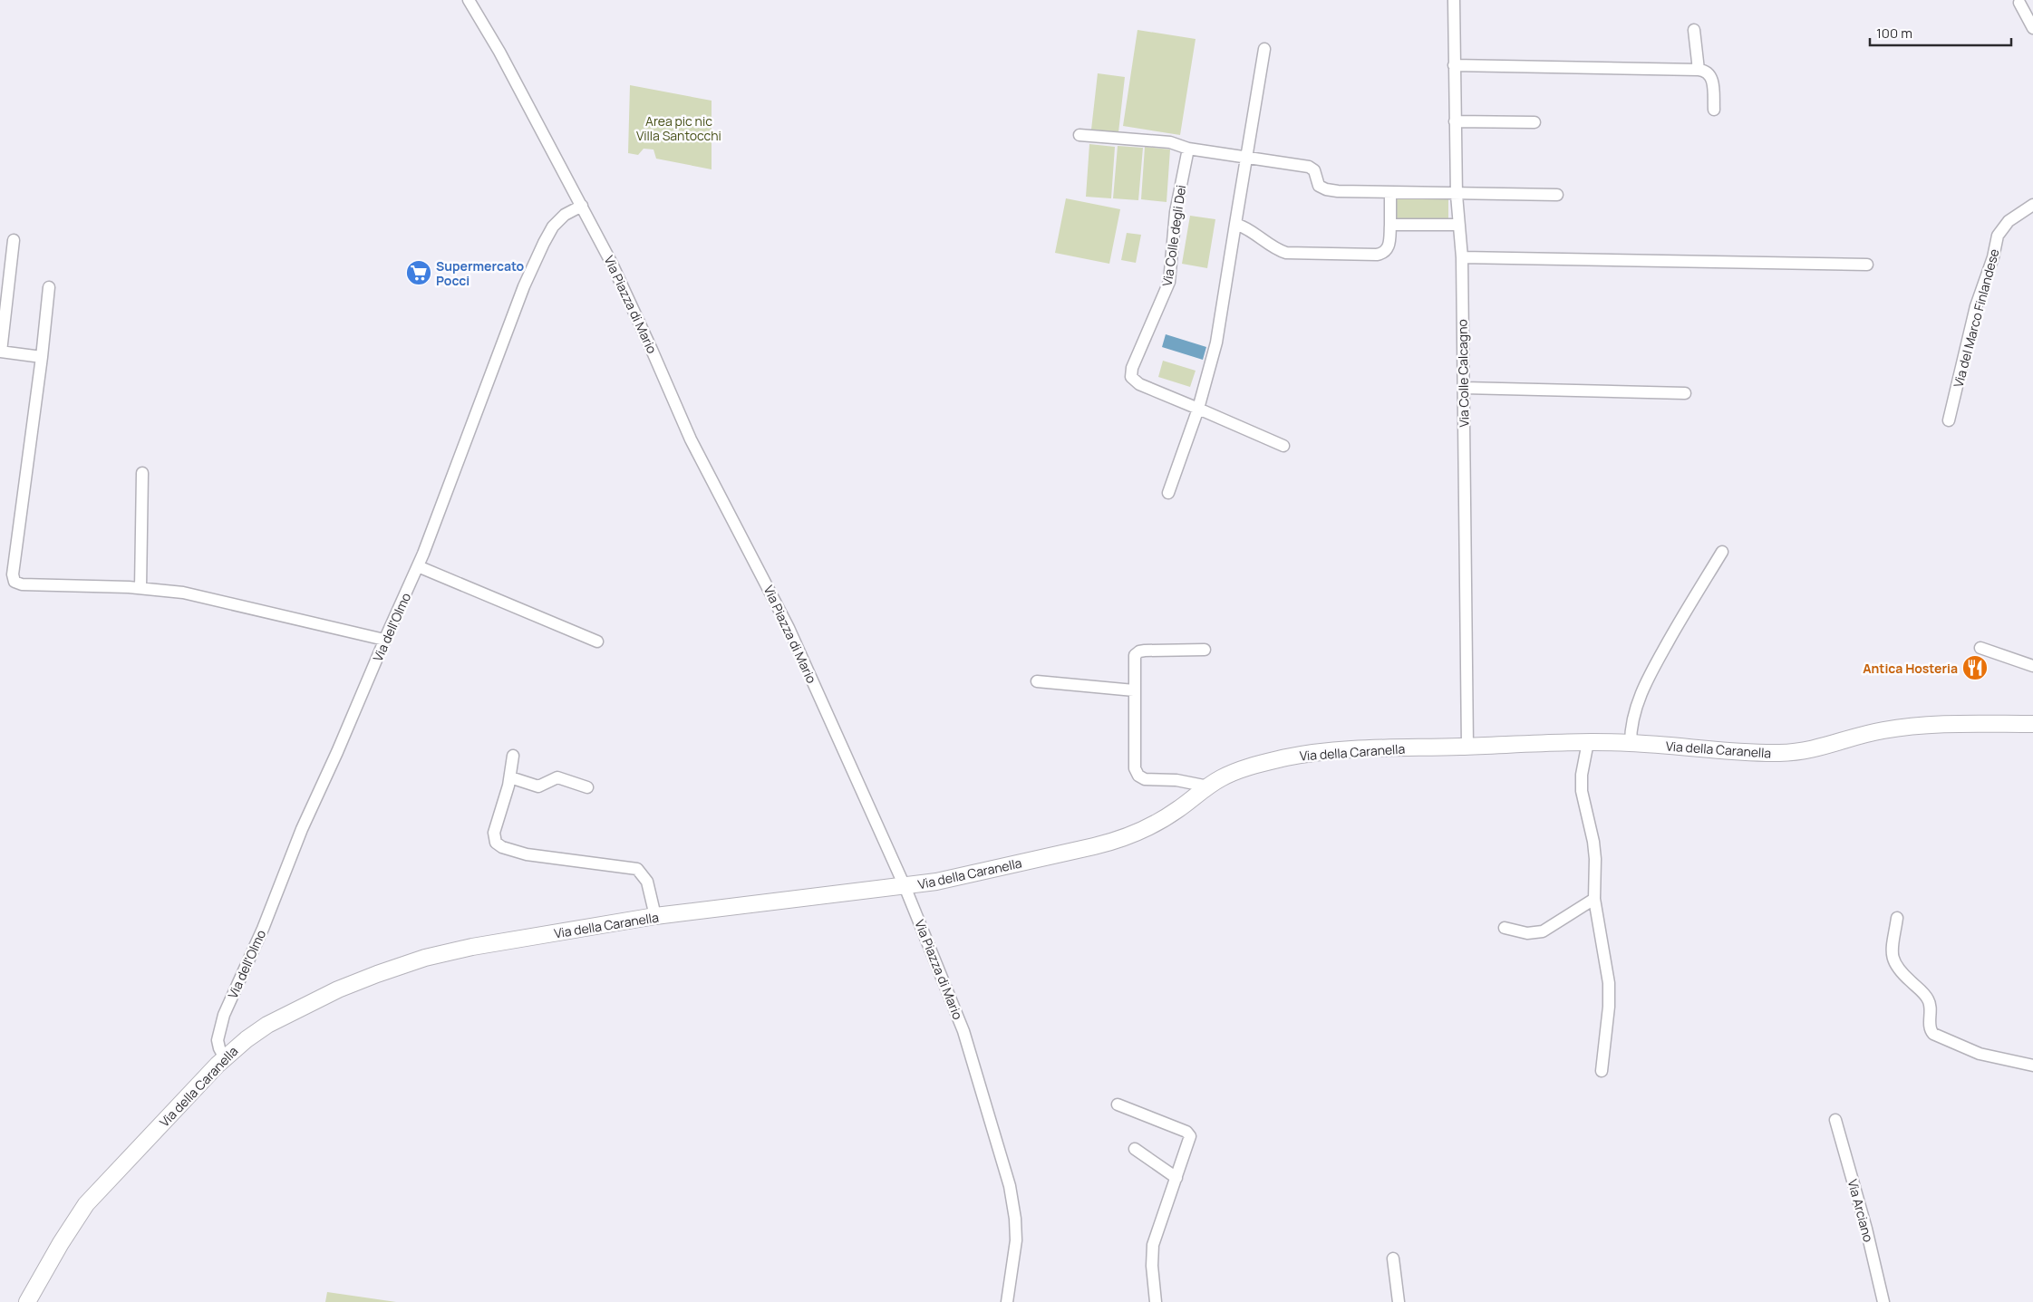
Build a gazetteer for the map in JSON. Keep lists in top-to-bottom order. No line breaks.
{"streets":{"main road":["Via della Caranella"],"street":["Via Colle degli Dei","Via Piazza di Mario","Via del Marco Finlandese","Via Colle Calcagno","Via dell'Olmo","Via Arciano"]},"crossings":[["Via Piazza di Mario","Via dell'Olmo"],["Via Piazza di Mario","Via della Caranella"],["Via Colle Calcagno","Via della Caranella"],["Via dell'Olmo","Via della Caranella"]],"parks":["Area pic nic Villa Santocchi"],"places":{"supermarket":["Supermercato Pocci"],"restaurant":["Antica Hosteria"]},"scale_bar":"100 m"}
